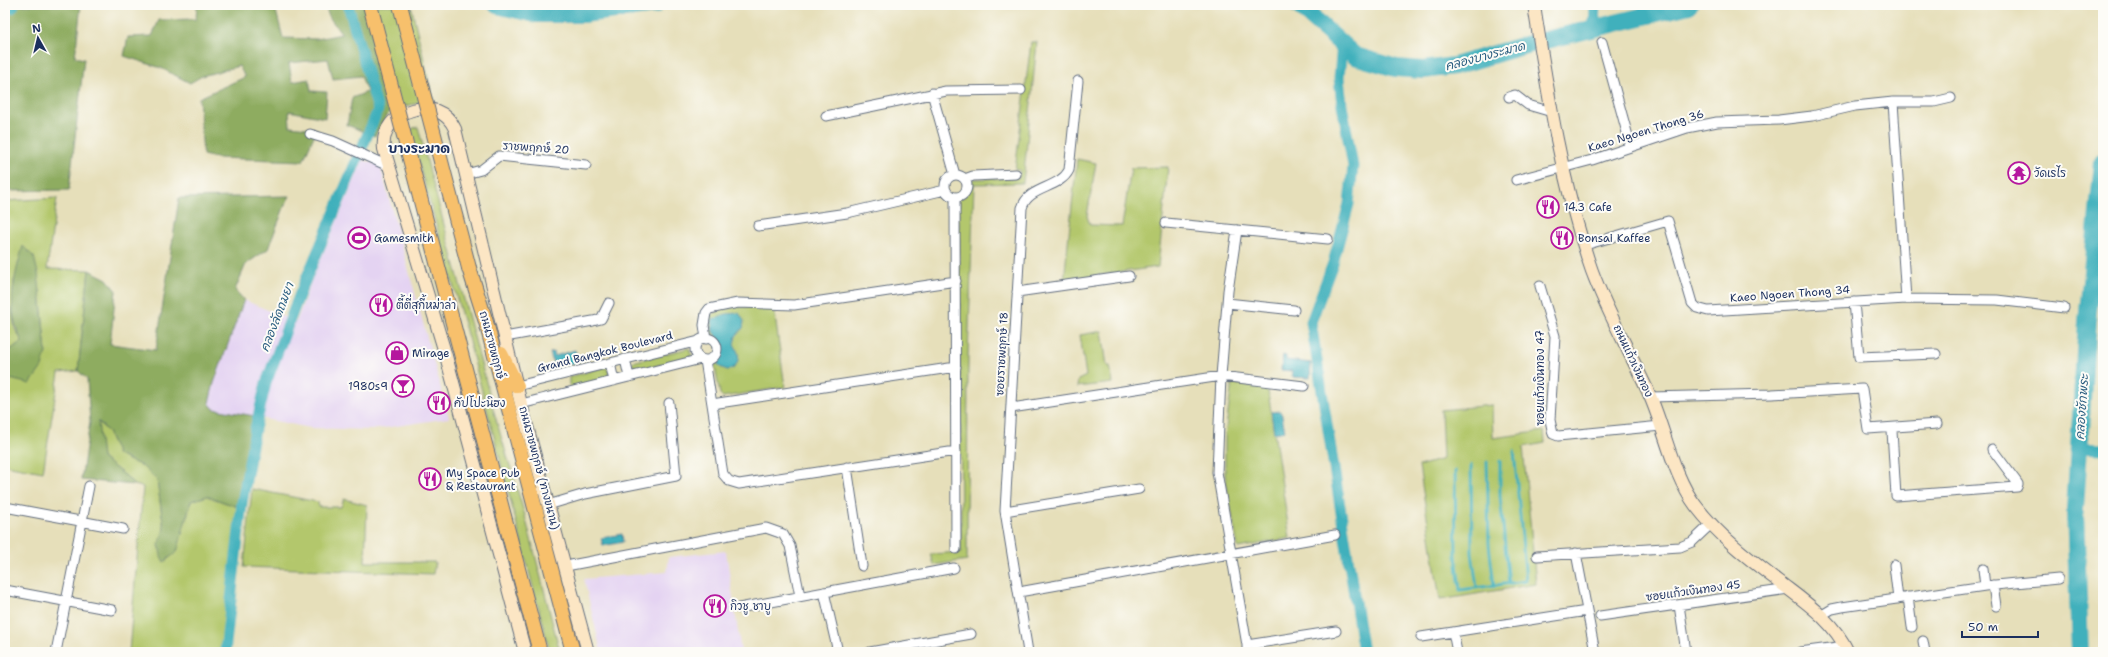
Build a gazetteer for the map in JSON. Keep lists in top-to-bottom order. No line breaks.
{"streets":{"main road":["ถนนราชพฤกษ์","ถนนแก้วเงินทอง","ถนนราชพฤกษ์ (ทางขนาน)"],"street":["Kaeo Ngoen Thong 36","ราชพฤกษ์ 20","Kaeo Ngoen Thong 34","Grand Bangkok Boulevard","ซอยราชพฤกษ์ 18","ซอยแก้วเงินทอง 47","ซอยแก้วเงินทอง 45"]},"crossings":[["Kaeo Ngoen Thong 36","ถนนแก้วเงินทอง"],["ราชพฤกษ์ 20","ถนนราชพฤกษ์ (ทางขนาน)"],["Kaeo Ngoen Thong 34","ถนนแก้วเงินทอง"],["Grand Bangkok Boulevard","ถนนราชพฤกษ์ (ทางขนาน)"],["ถนนแก้วเงินทอง","ซอยแก้วเงินทอง 47"],["ถนนแก้วเงินทอง","ซอยแก้วเงินทอง 45"]],"districts":["บางระมาด"],"water":["คลองบางระมาด","คลองลัดถมยา","คลองชักพระ"],"places":{"temple":["วัดเรไร"],"restaurant":["14.3 Cafe","Bonsai Kaffee","ตี้ตี่สุกี้หม่าล่า","คัปโปะนิฮง","My Space Pub & Restaurant","กิวชู ชาบู"],"sports":["Gamesmith"],"shop":["Mirage"],"bar":["1980s9"]},"scale_bar":"50 m","north":"top"}
